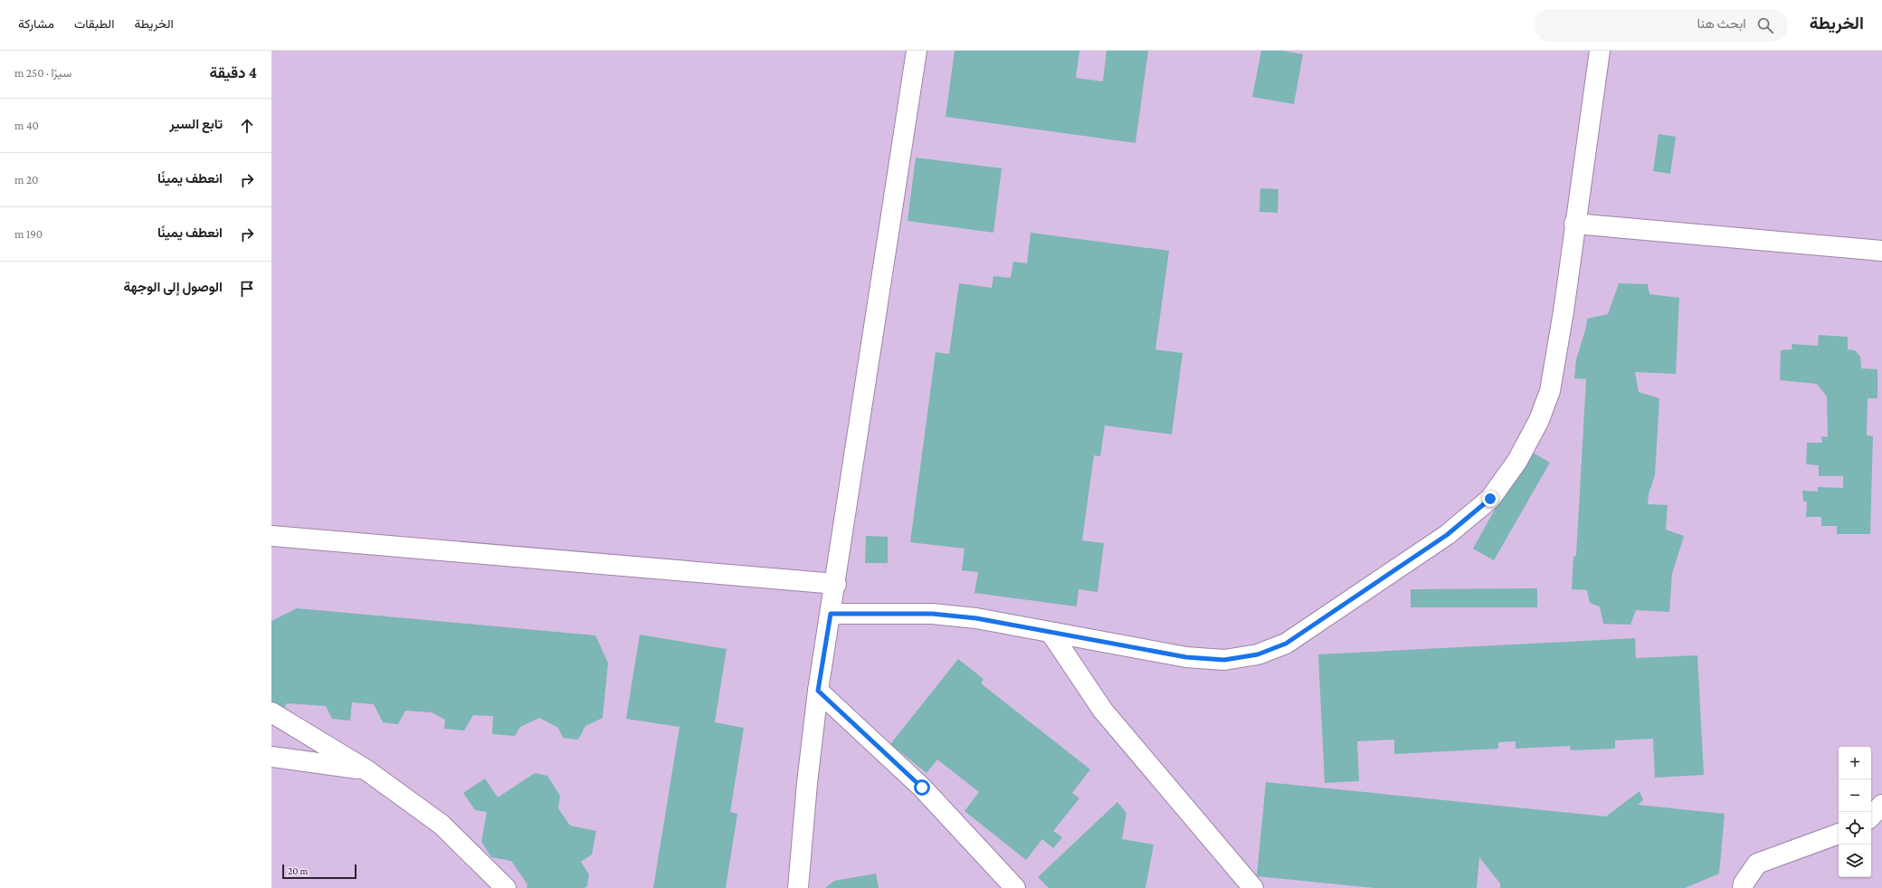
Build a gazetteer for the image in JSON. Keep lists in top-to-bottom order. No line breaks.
{"scale_bar":"20 m","page":{"header":"الخريطة","search":"ابحث هنا","nav":["الخريطة","الطبقات","مشاركة"],"heading":["4 دقيقة","سيرًا · 250 m"],"list":[["تابع السير","40 m"],["انعطف يمينًا","20 m"],["انعطف يمينًا","190 m"],"الوصول إلى الوجهة"],"map_buttons":["+","−"],"scale":"20 m"}}
